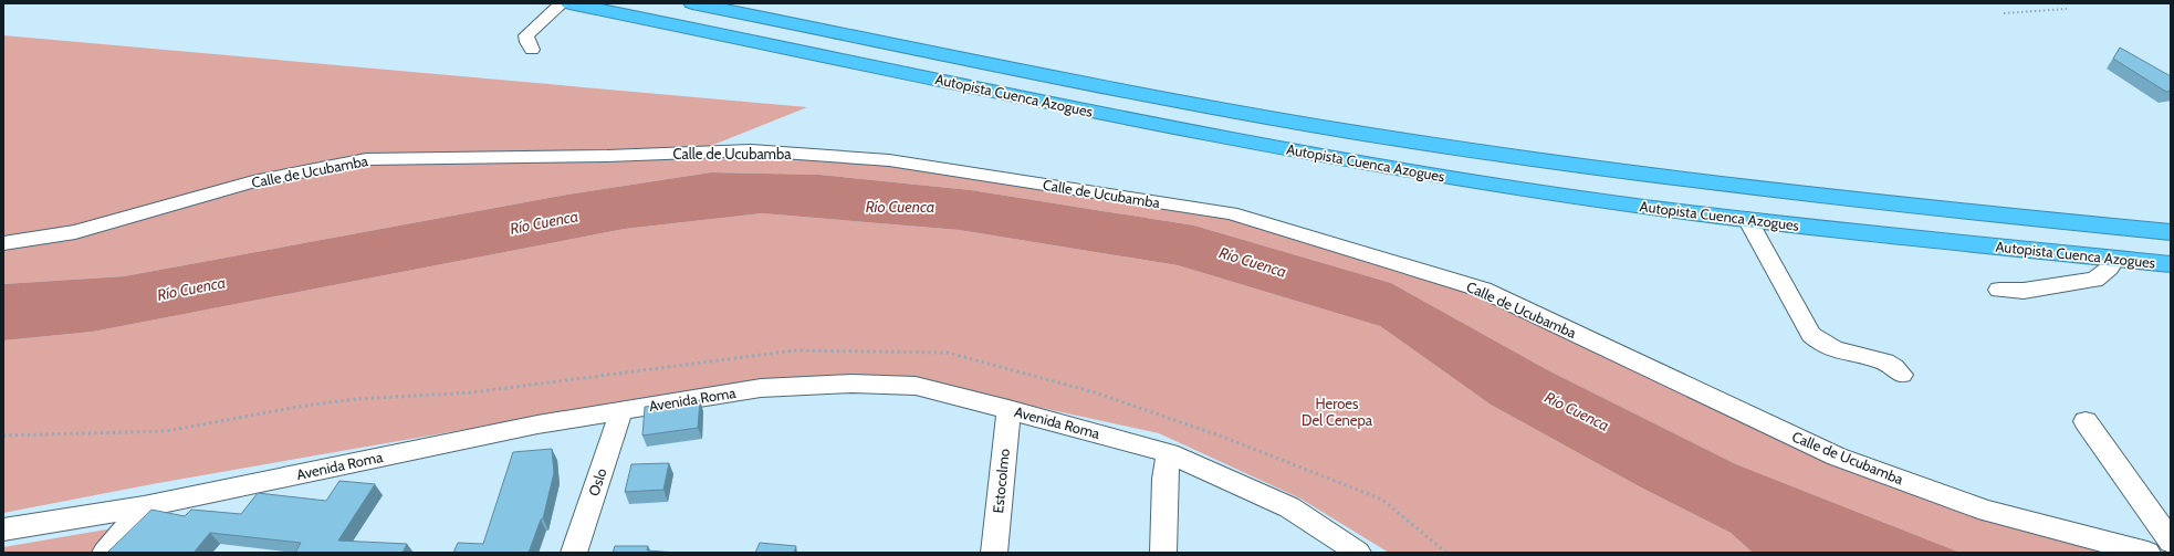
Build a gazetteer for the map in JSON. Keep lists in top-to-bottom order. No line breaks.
{"streets":{"highway":["Autopista Cuenca Azogues"],"street":["Calle de Ucubamba","Avenida Roma","Estocolmo","Oslo"]},"crossings":[["Avenida Roma","Estocolmo"],["Avenida Roma","Oslo"]],"water":["Río Cuenca"],"parks":["Heroes Del Cenepa"]}
